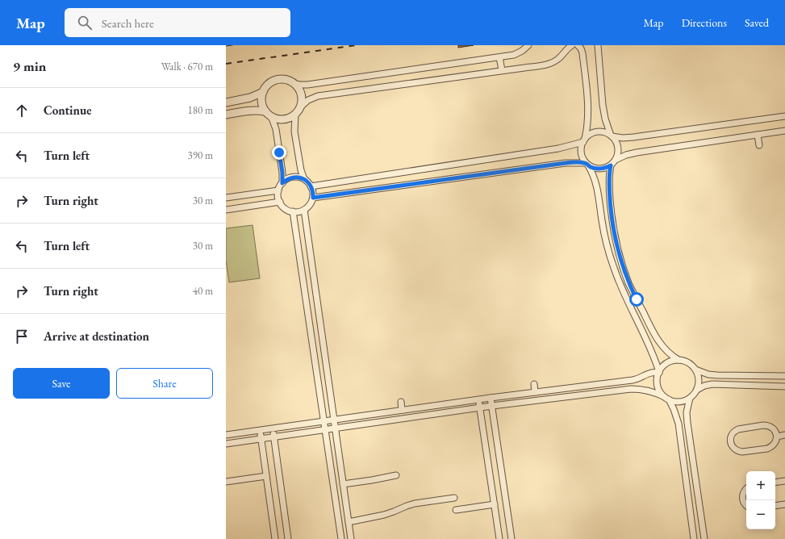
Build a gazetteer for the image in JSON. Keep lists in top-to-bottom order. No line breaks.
{"page":{"header":"Map","search":"Search here","nav":["Map","Directions","Saved"],"heading":["9 min","Walk · 670 m"],"list":[["Continue","180 m"],["Turn left","390 m"],["Turn right","30 m"],["Turn left","30 m"],["Turn right","40 m"],"Arrive at destination"],"buttons":["Save","Share"],"map_buttons":["+","−"]}}
